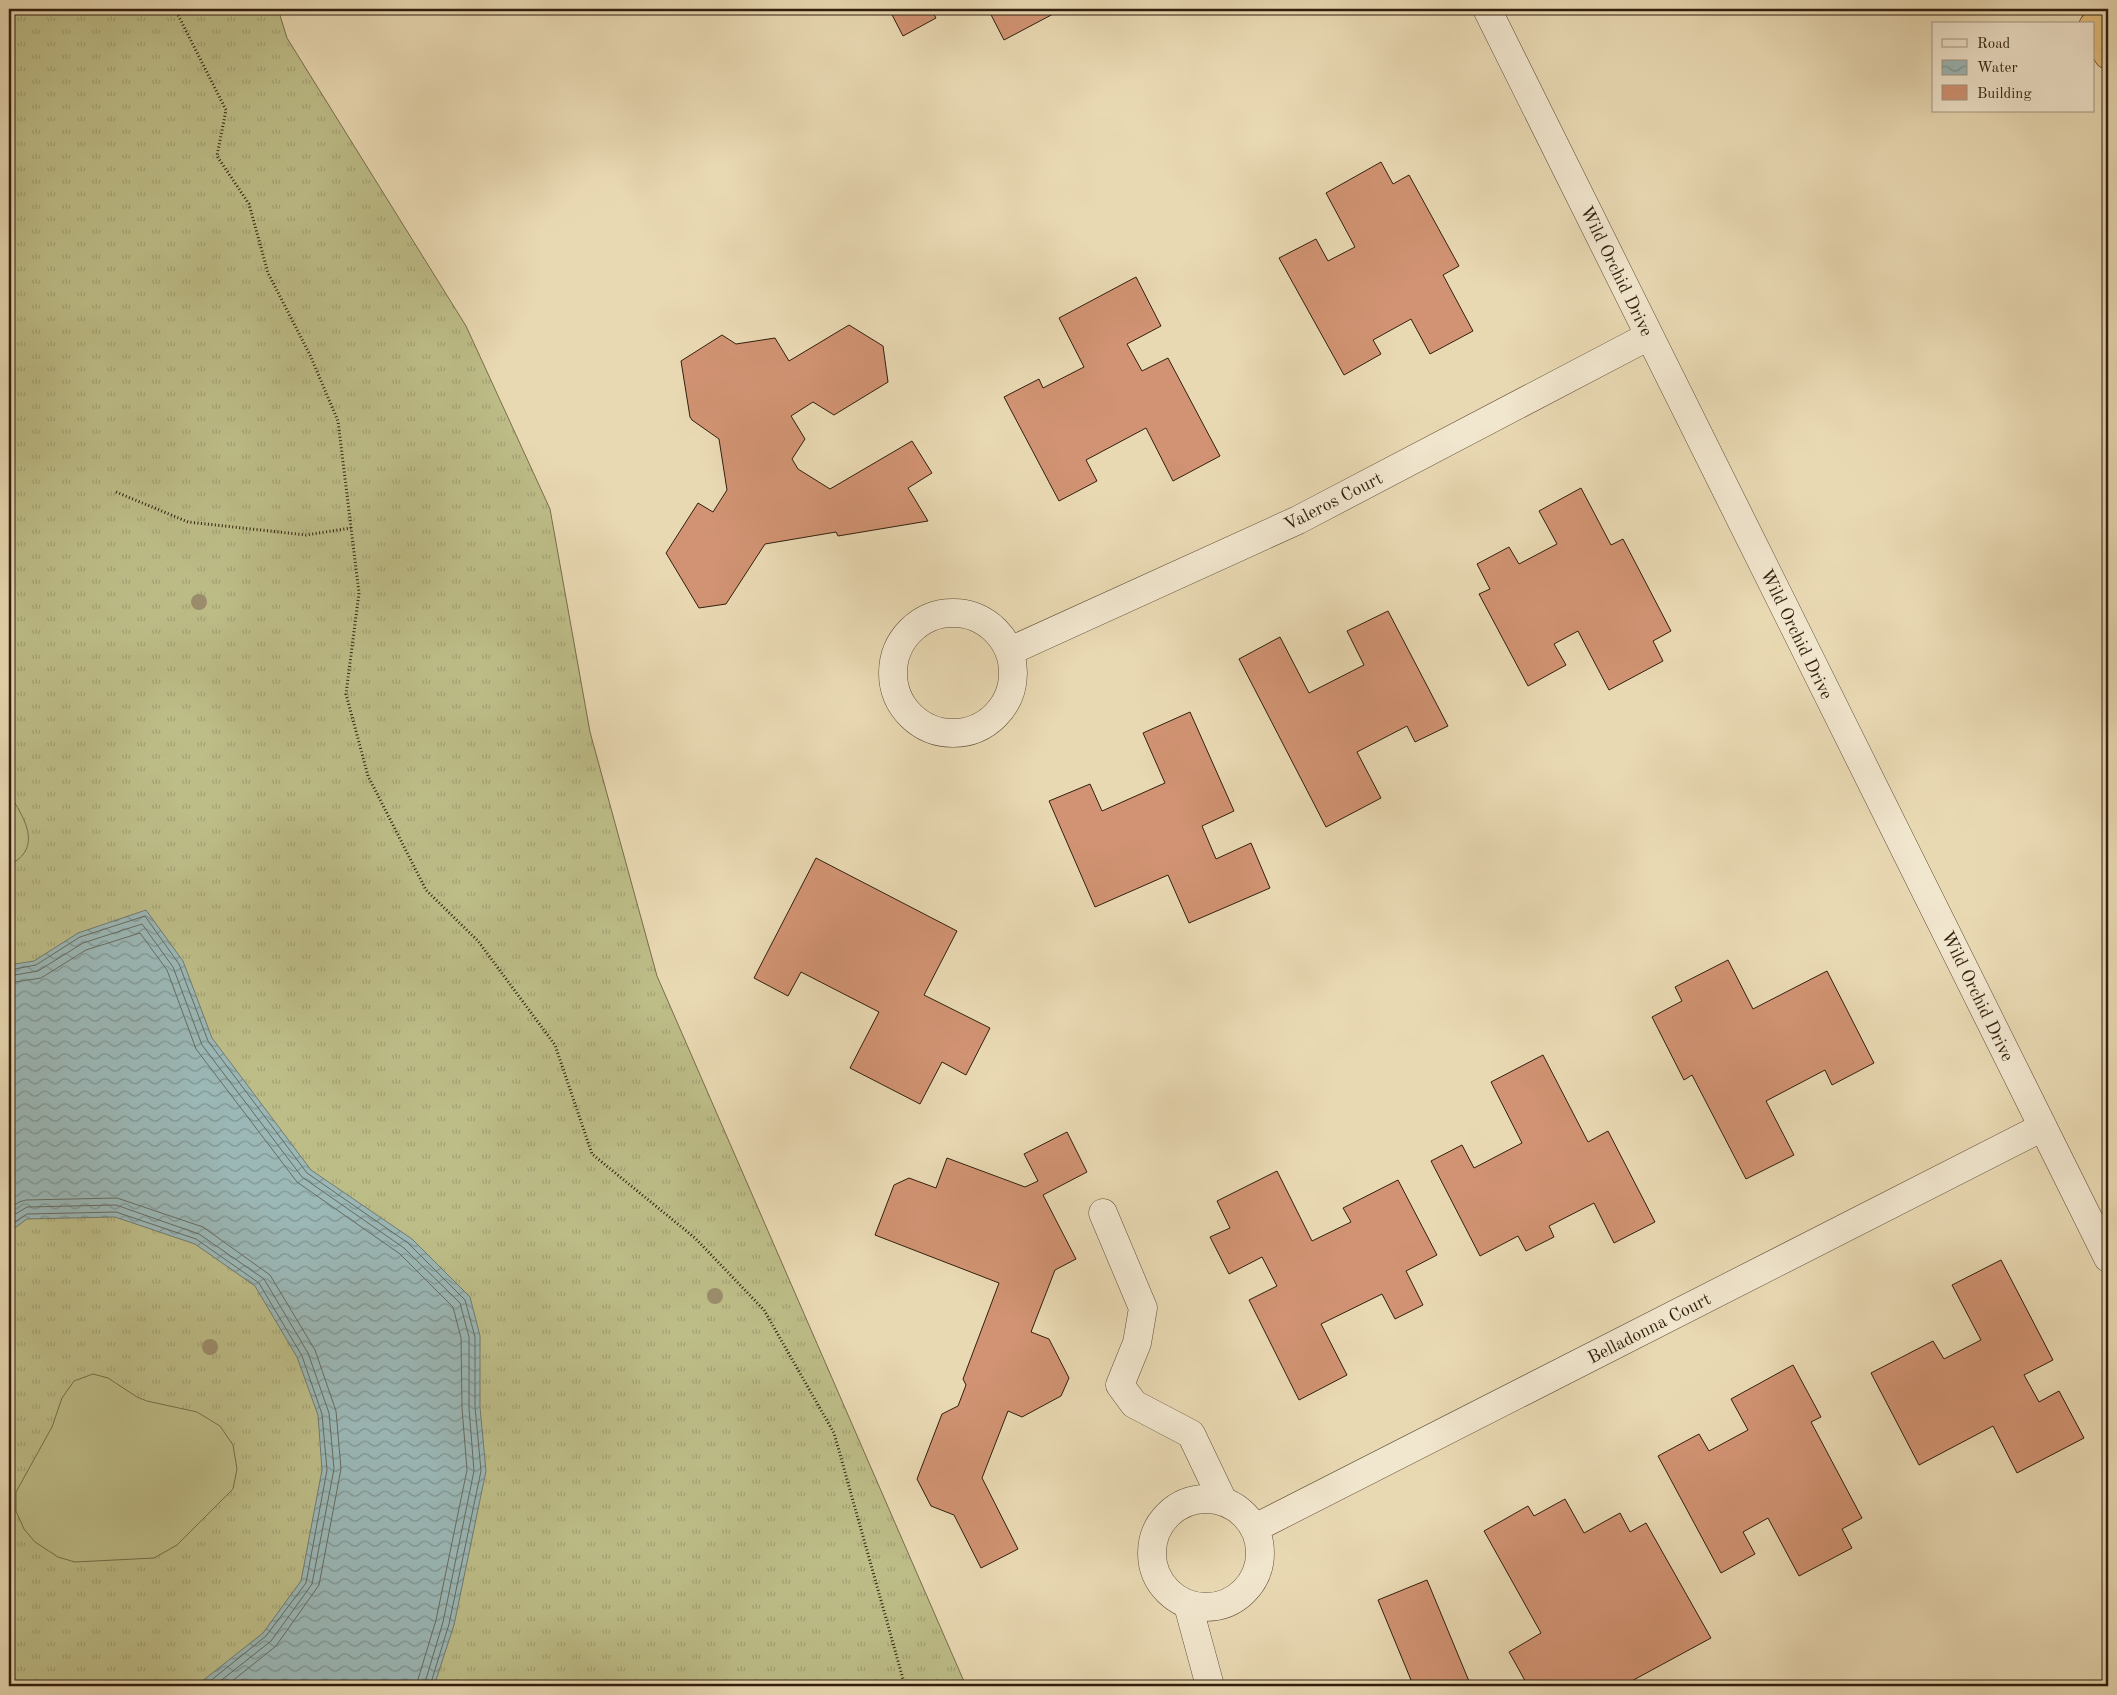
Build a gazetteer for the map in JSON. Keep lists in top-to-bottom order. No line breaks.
{"streets":{"street":["Wild Orchid Drive","Valeros Court","Belladonna Court"]},"crossings":[["Wild Orchid Drive","Valeros Court"],["Wild Orchid Drive","Belladonna Court"]],"legend":["Road","Water","Building"]}
